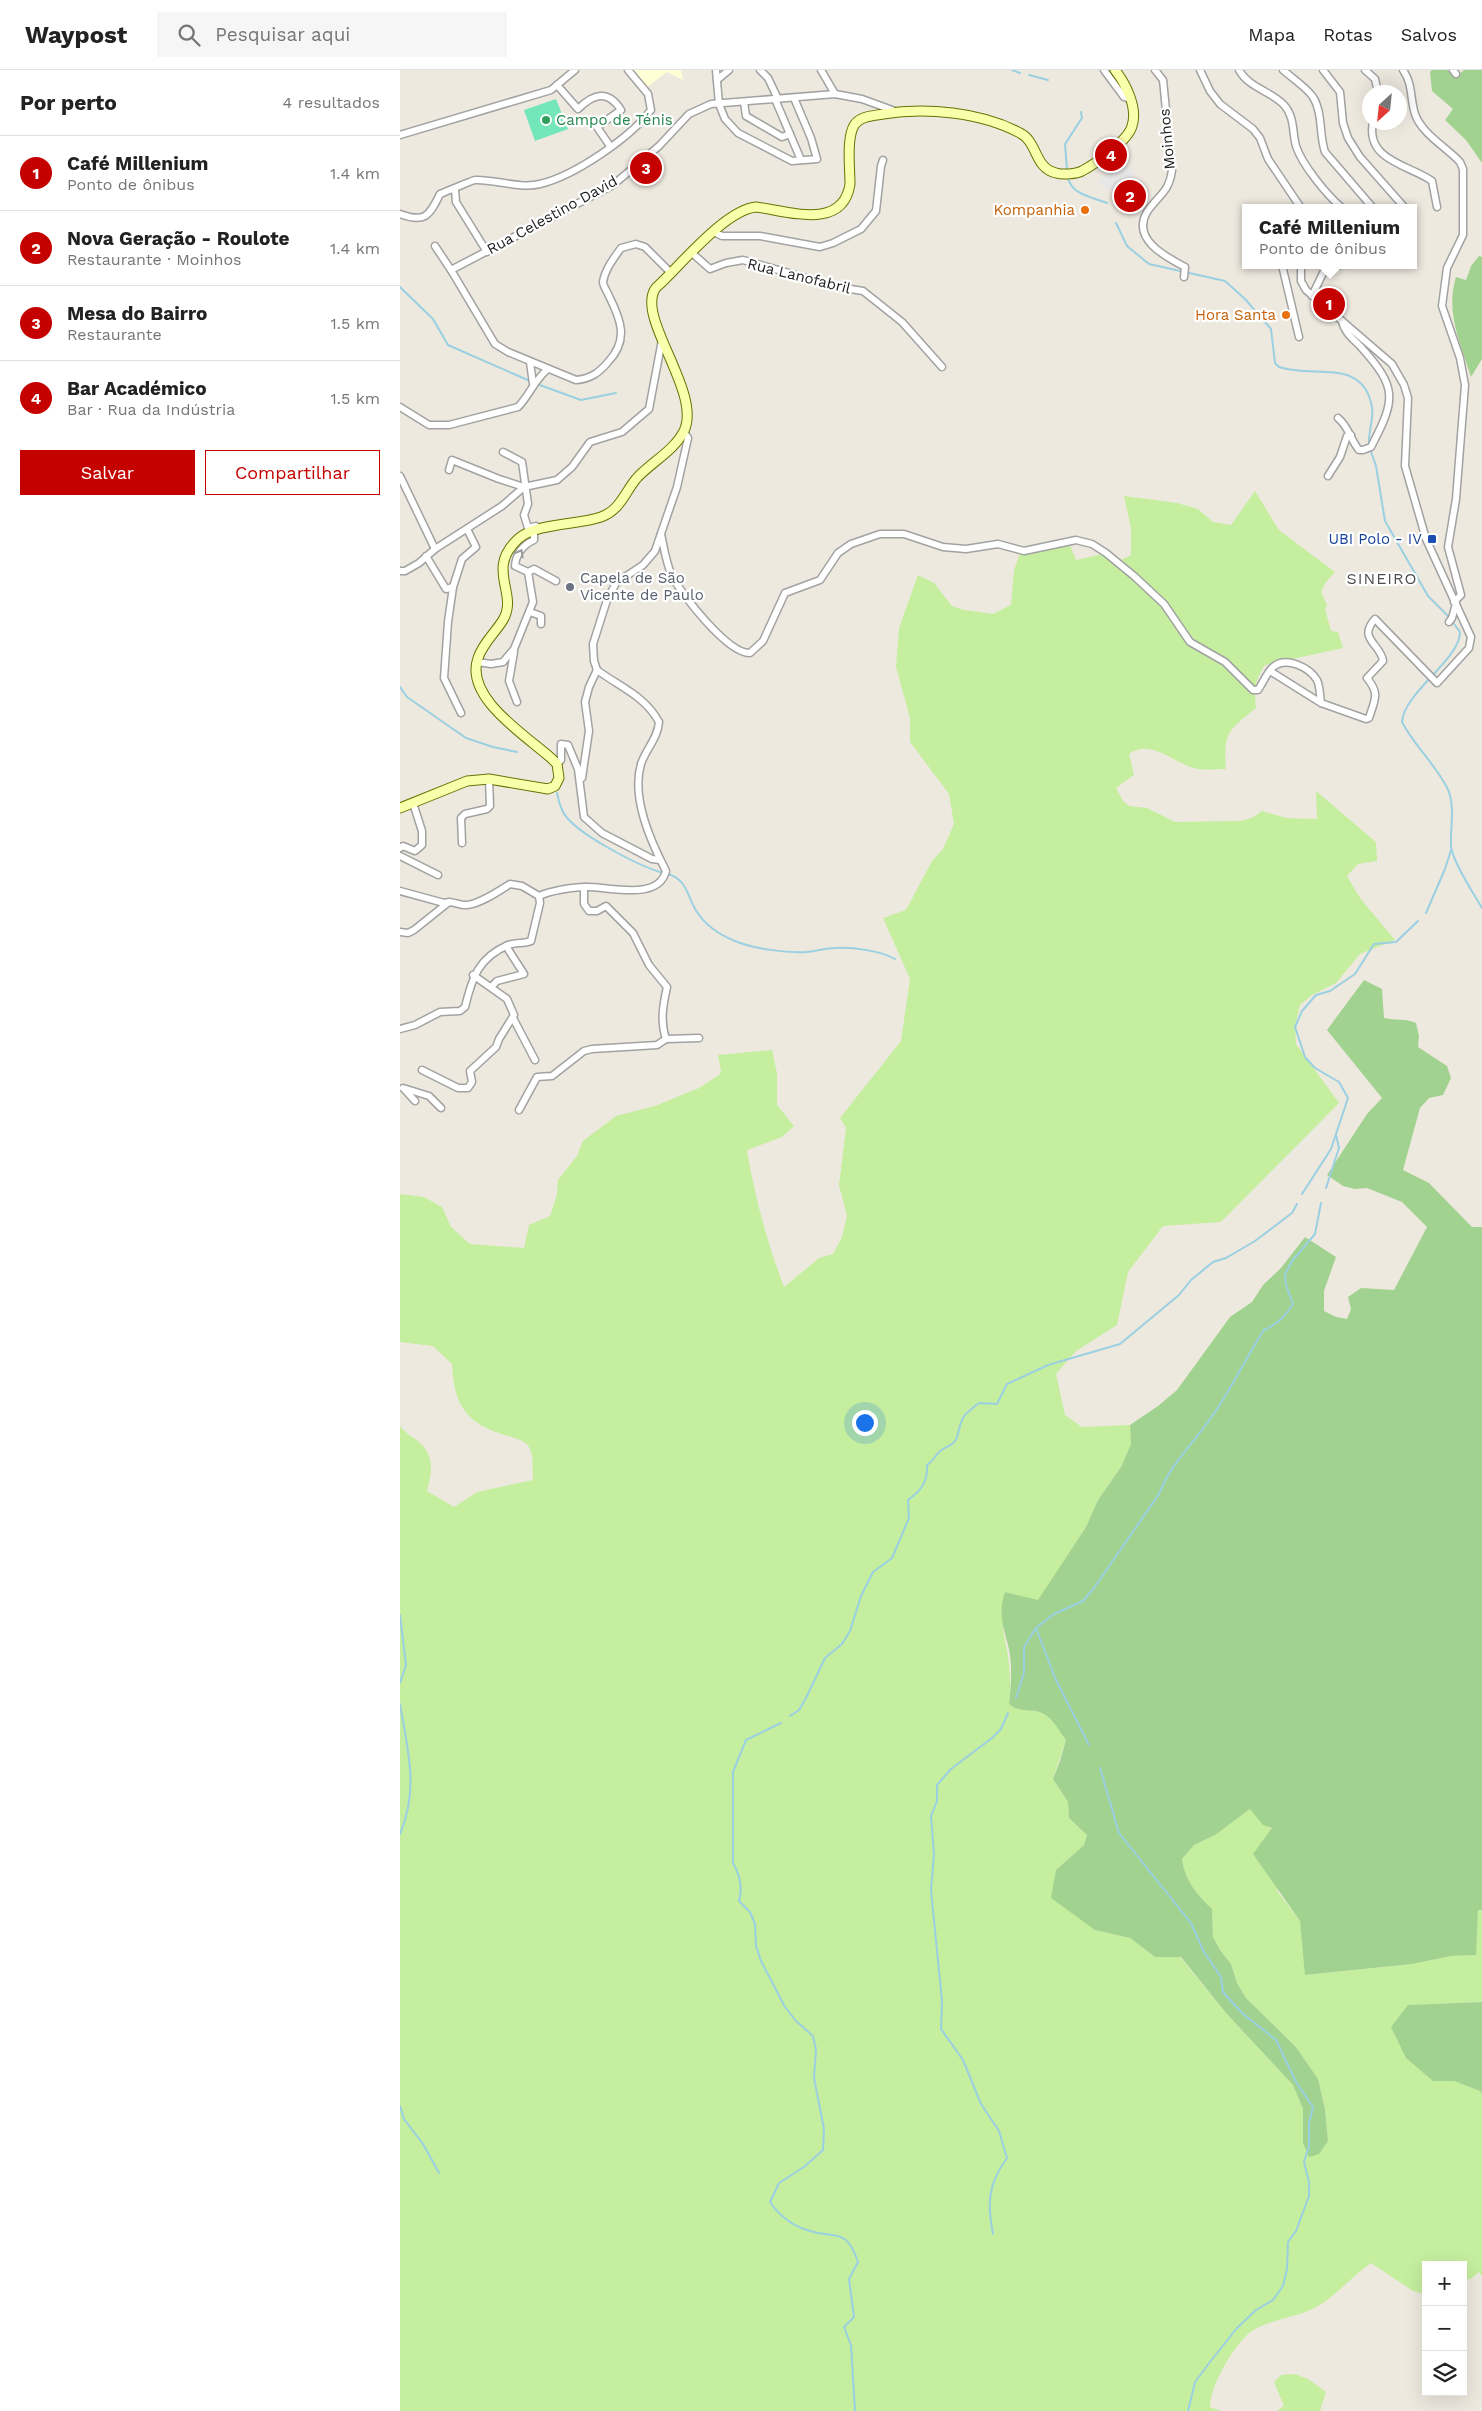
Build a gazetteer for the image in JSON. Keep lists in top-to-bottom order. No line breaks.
{"streets":{"street":["Moinhos","Rua Celestino David","Rua Lanofabril"]},"districts":["SINEIRO"],"places":{"other":["Campo de Ténis","Kompanhia","Hora Santa","Capela de São Vicente de Paulo"],"transit":["UBI Polo - IV"]},"north":"bottom left","page":{"header":"Waypost","search":"Pesquisar aqui","nav":["Mapa","Rotas","Salvos"],"heading":["Por perto","4 resultados"],"list":[{"mark":"1","name":"Café Millenium","note":"Ponto de ônibus","value":"1.4 km"},{"mark":"2","name":"Nova Geração - Roulote","note":"Restaurante · Moinhos","value":"1.4 km"},{"mark":"3","name":"Mesa do Bairro","note":"Restaurante","value":"1.5 km"},{"mark":"4","name":"Bar Académico","note":"Bar · Rua da Indústria","value":"1.5 km"}],"pins":["4","3","2","1"],"popup":["Café Millenium","Ponto de ônibus"],"buttons":["Salvar","Compartilhar"],"map_buttons":["+","−"]}}
